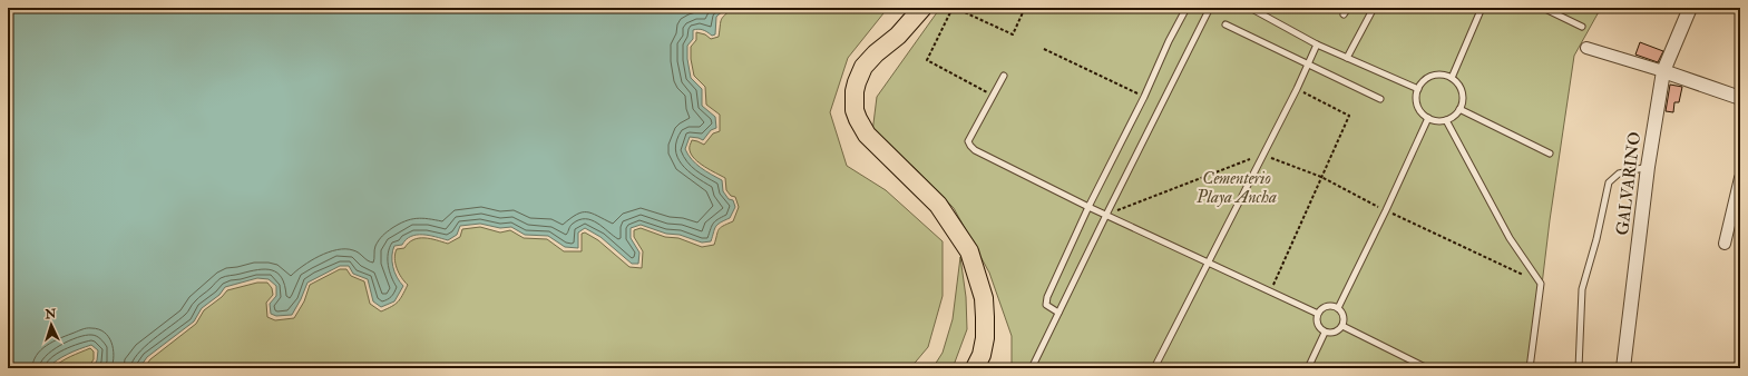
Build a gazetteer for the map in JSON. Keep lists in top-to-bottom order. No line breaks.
{"streets":{"street":["GALVARINO"]},"parks":["Cementerio Playa Ancha"],"north":"top"}
